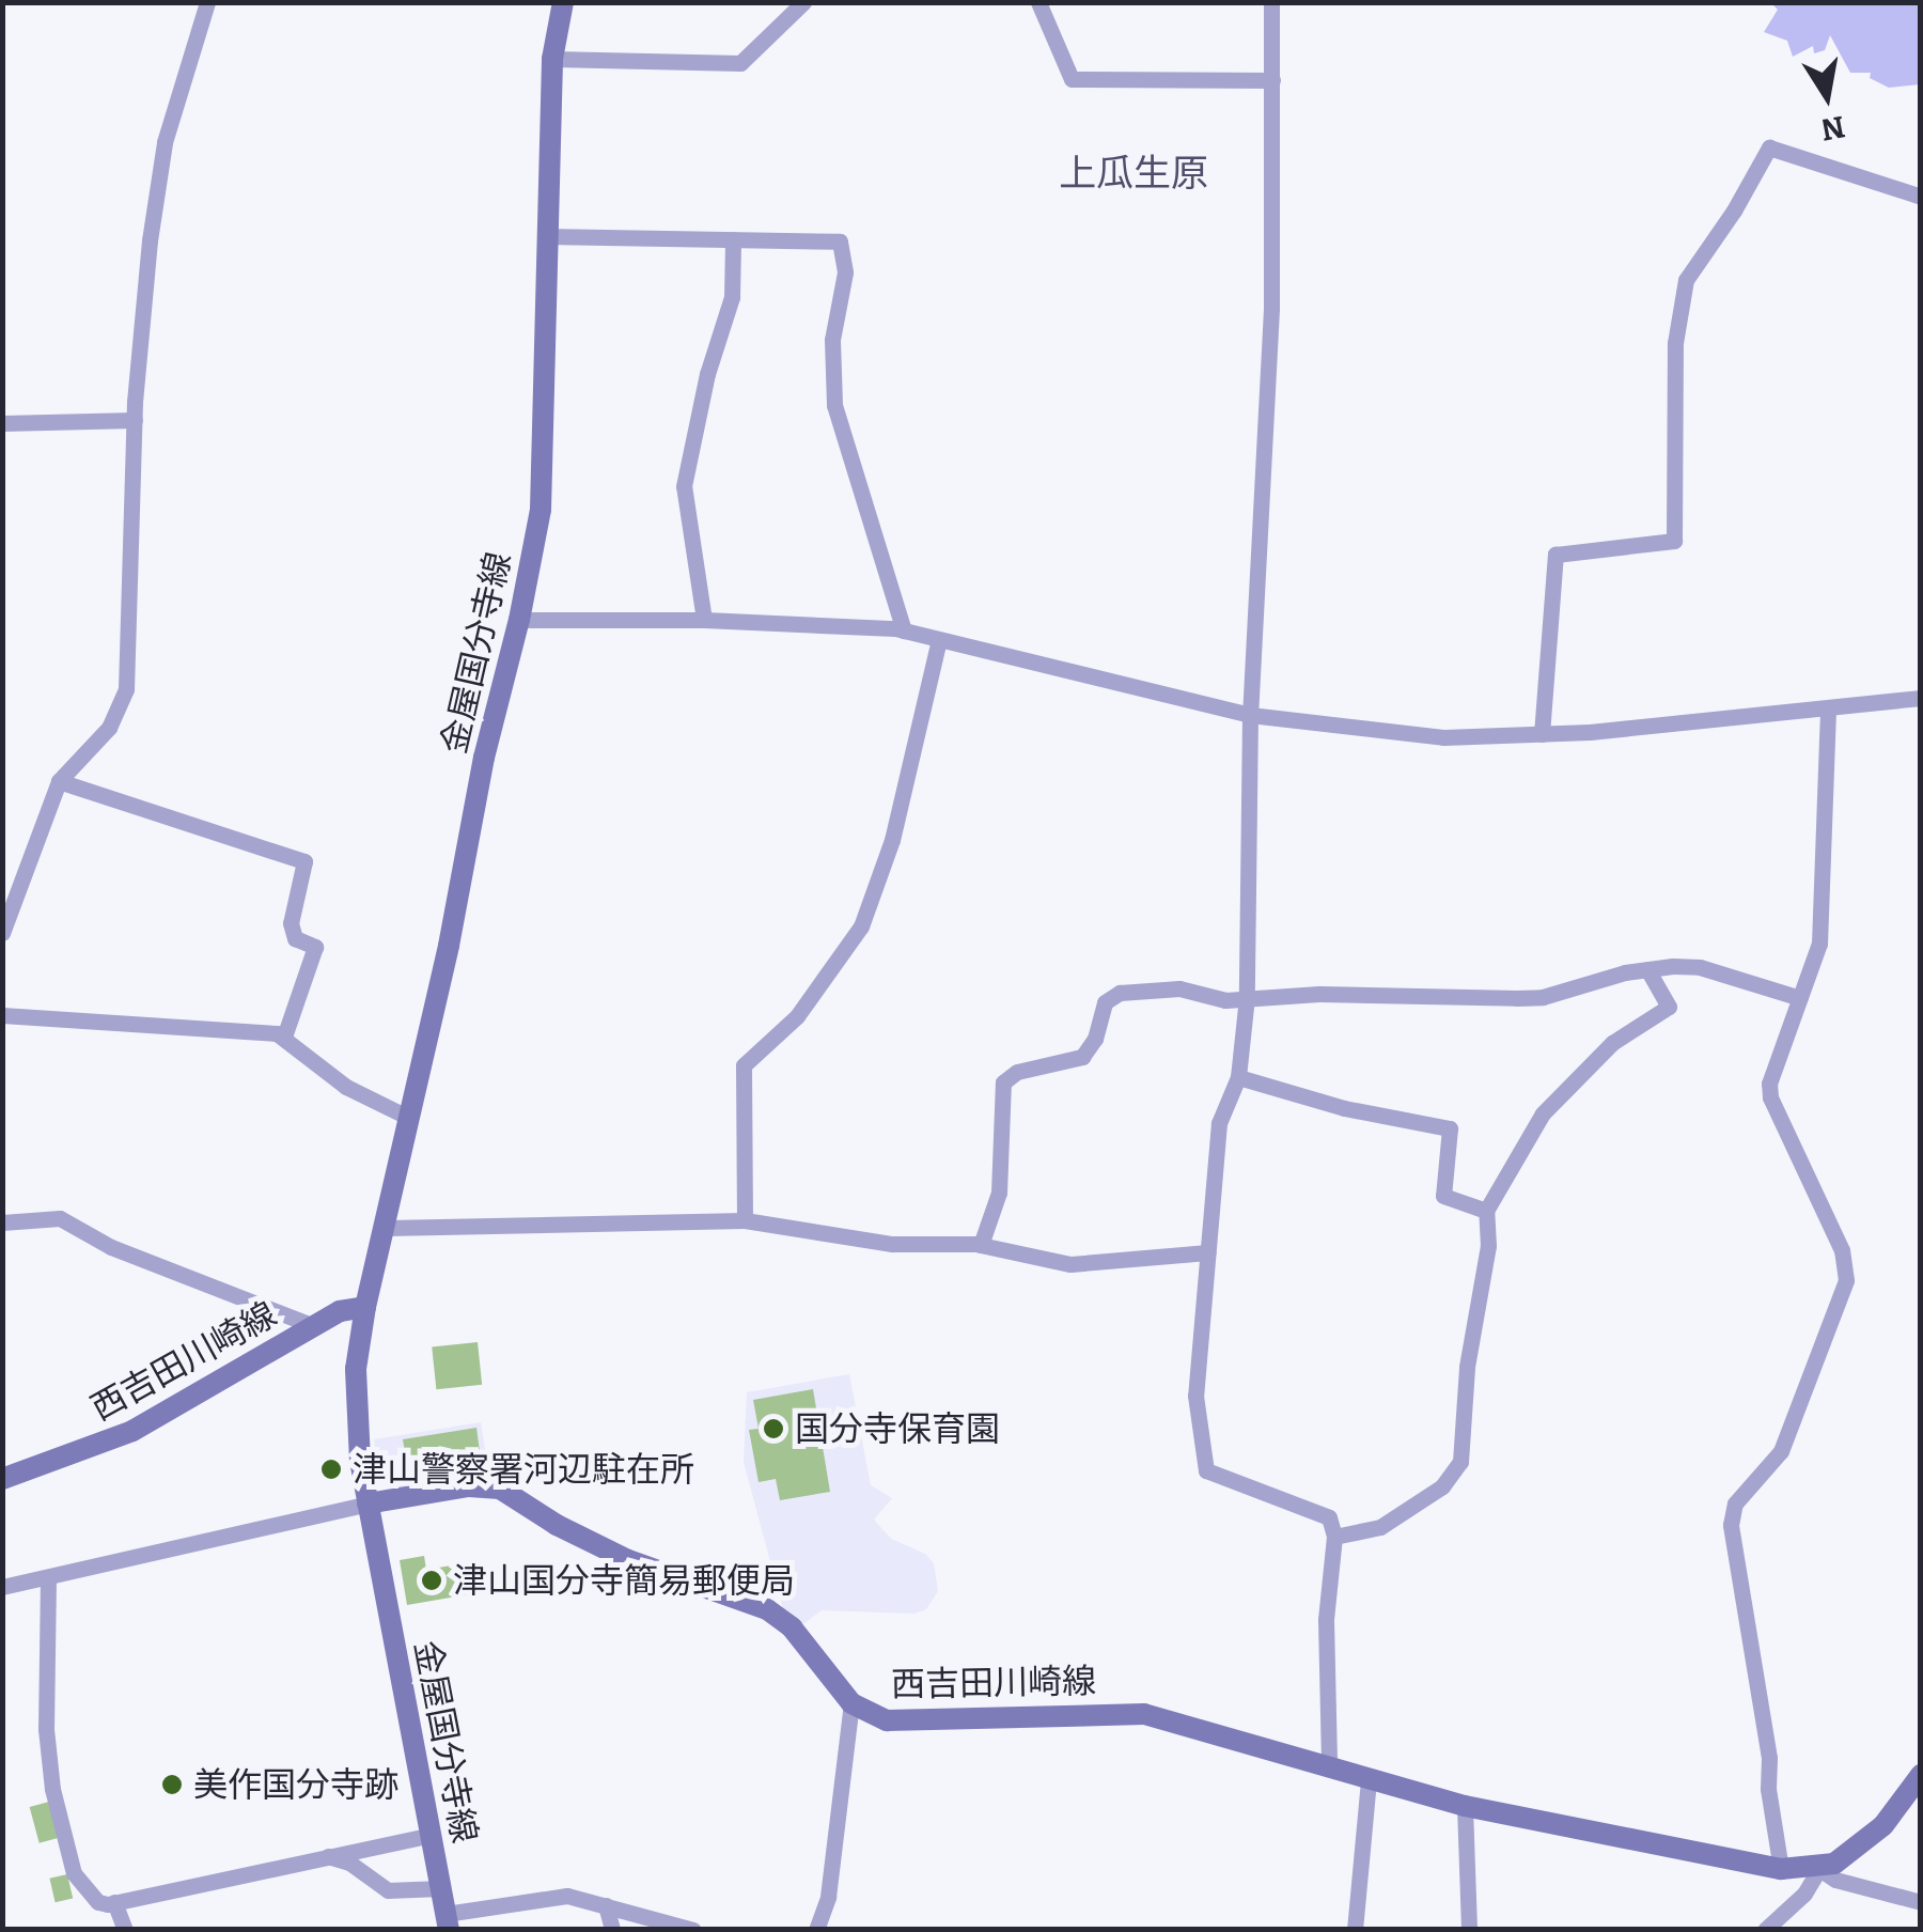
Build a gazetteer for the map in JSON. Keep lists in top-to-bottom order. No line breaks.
{"streets":{"main road":["金屋国分寺線","西吉田川崎線"]},"crossings":[["金屋国分寺線","西吉田川崎線"]],"districts":["上瓜生原"],"places":["国分寺保育園","津山警察署河辺駐在所","津山国分寺簡易郵便局","美作国分寺跡"],"north":"bottom"}
